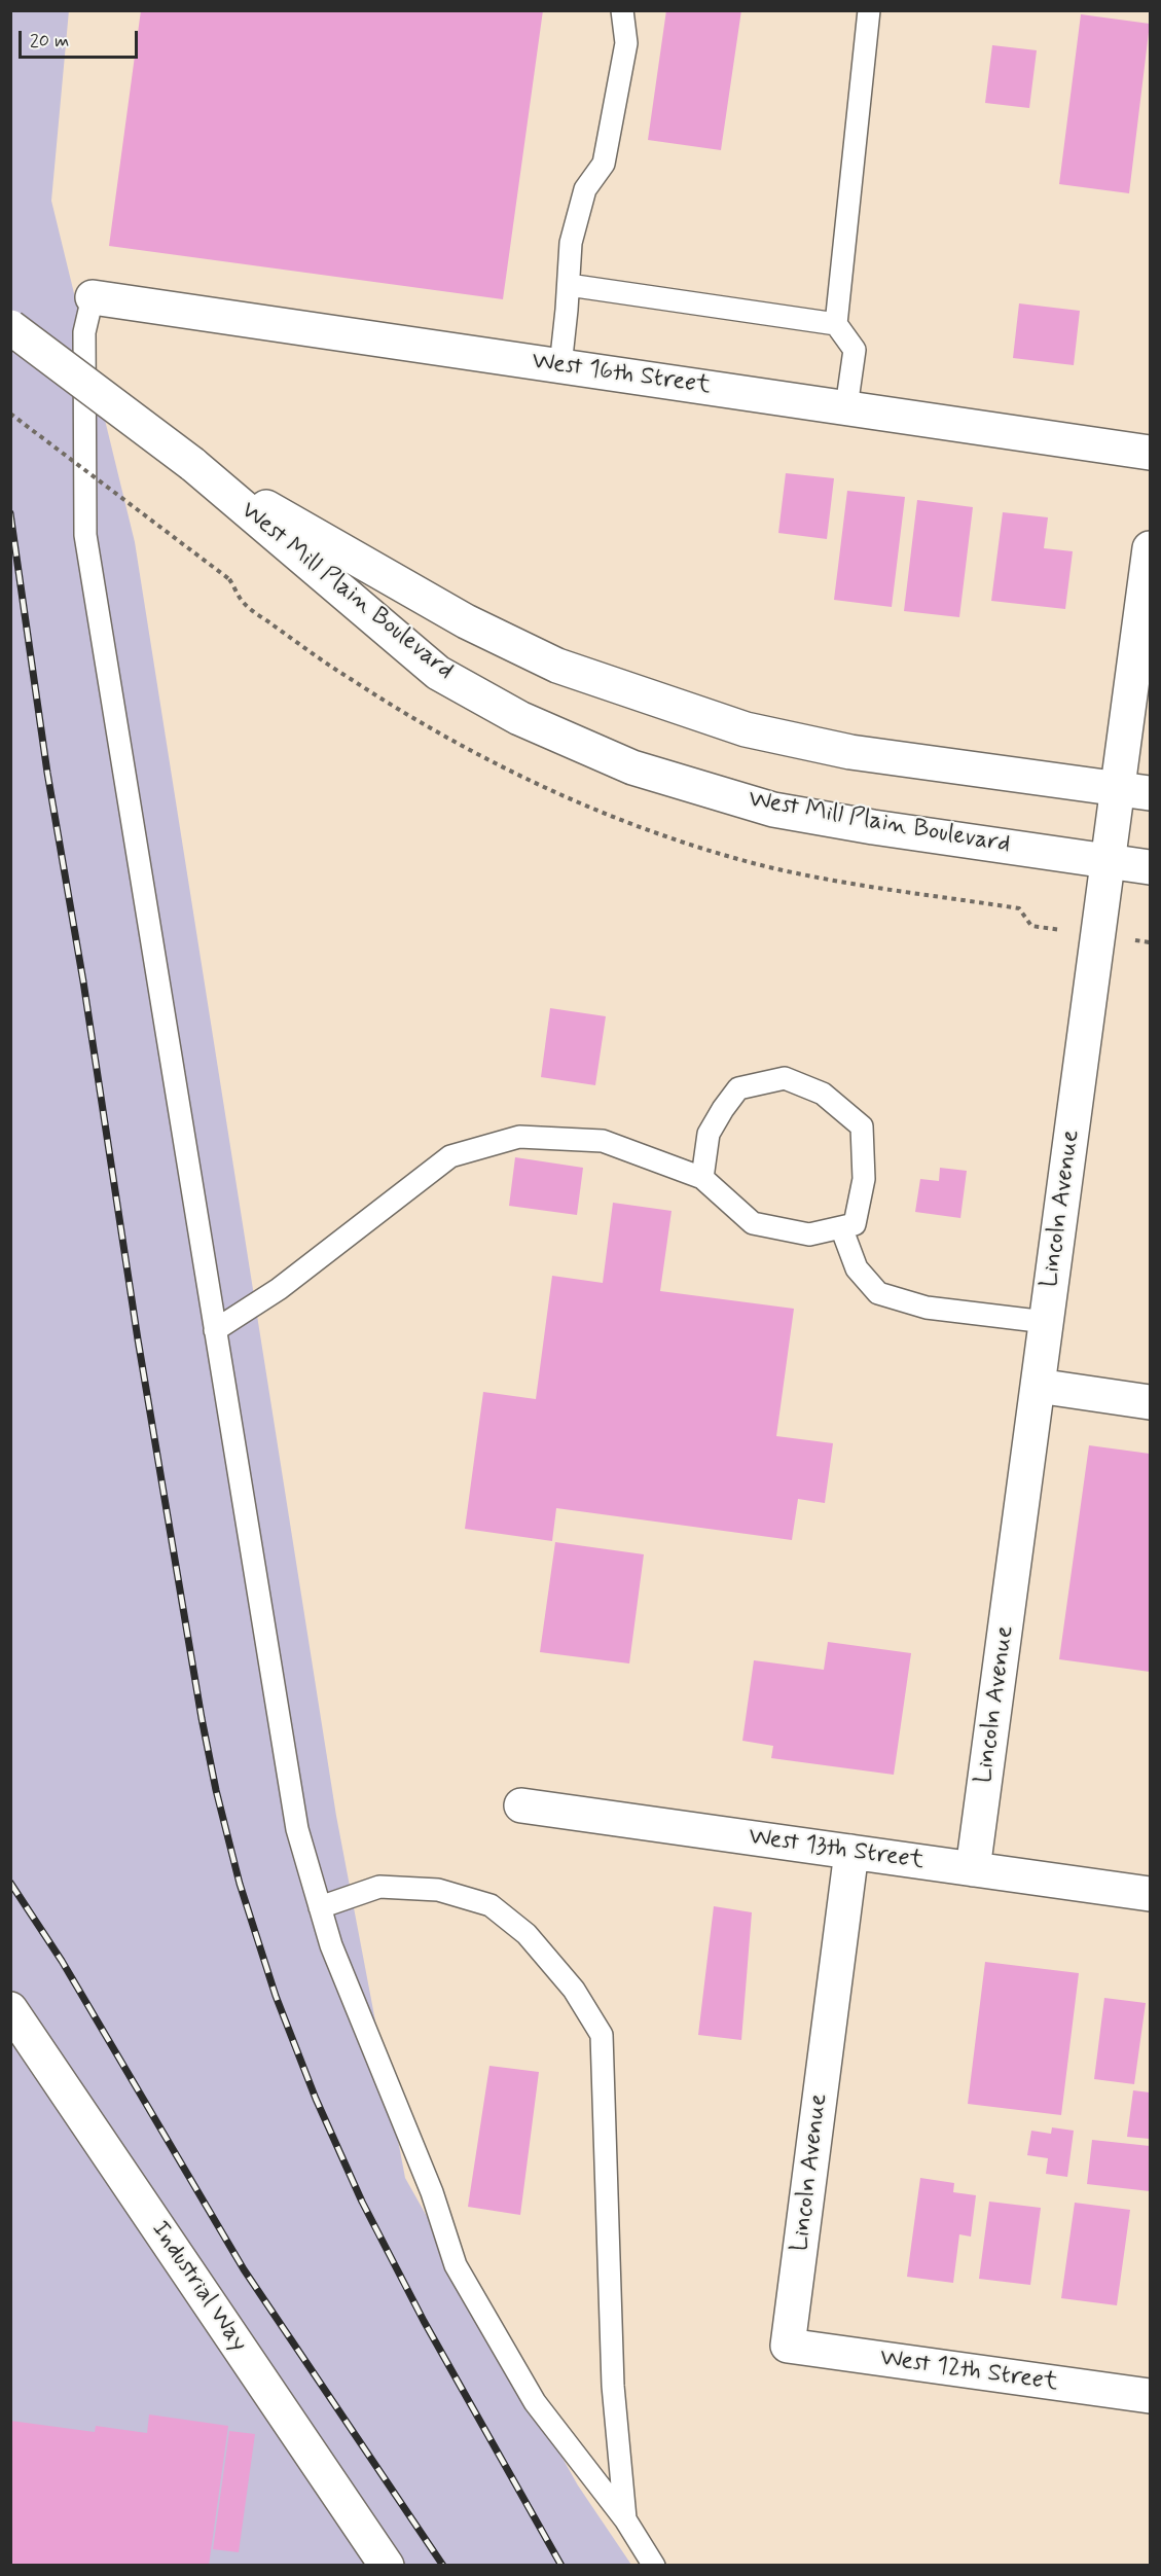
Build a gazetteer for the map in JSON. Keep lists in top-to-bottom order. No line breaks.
{"streets":{"street":["West 16th Street","West Mill Plain Boulevard","Lincoln Avenue","West 13th Street","Industrial Way","West 12th Street"]},"crossings":[["West Mill Plain Boulevard","Lincoln Avenue"],["Lincoln Avenue","West 13th Street"],["Lincoln Avenue","West 12th Street"]],"scale_bar":"20 m"}
